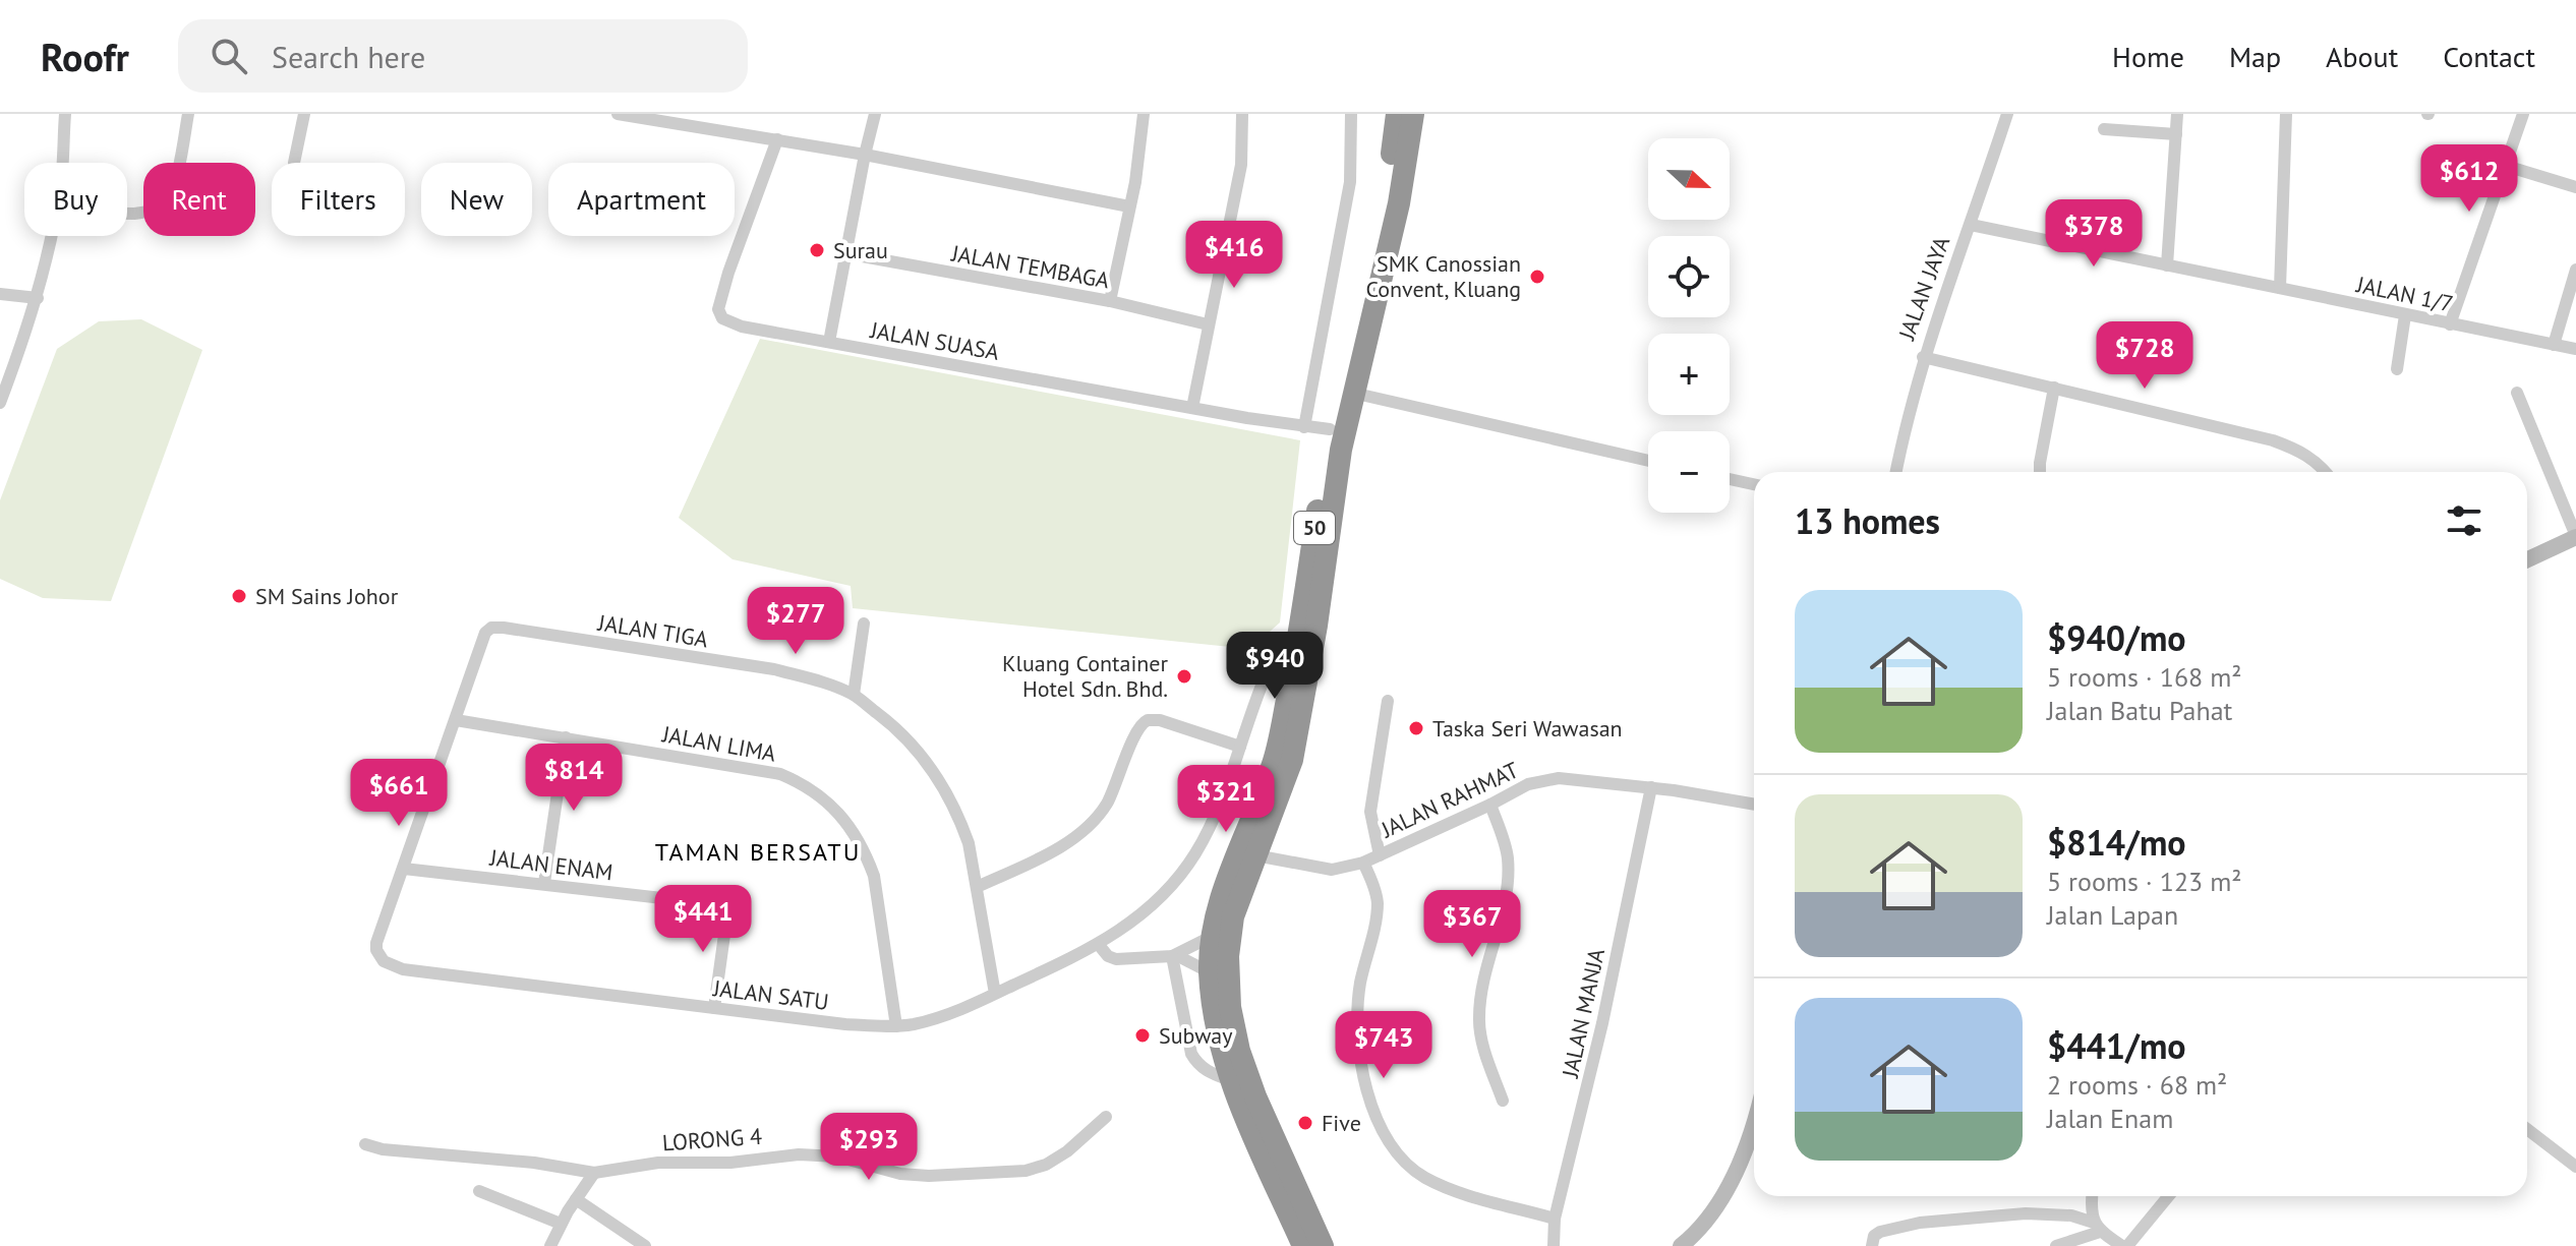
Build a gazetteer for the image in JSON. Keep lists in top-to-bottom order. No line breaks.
{"streets":{"highway":["50"],"street":["JALAN TEMBAGA","JALAN JAYA","JALAN 1/7","JALAN SUASA","JALAN TIGA","JALAN LIMA","JALAN RAHMAT","JALAN ENAM","JALAN SATU","JALAN MANJA","LORONG 4"]},"crossings":[["JALAN JAYA","JALAN 1/7"],["JALAN SUASA","50"],["50","JALAN RAHMAT"],["50","JALAN SATU"],["JALAN TIGA","JALAN LIMA"],["JALAN TIGA","JALAN SATU"],["JALAN LIMA","JALAN SATU"],["JALAN RAHMAT","JALAN MANJA"],["JALAN ENAM","JALAN SATU"]],"districts":["TAMAN BERSATU"],"places":["Surau","SMK Canossian Convent, Kluang","SM Sains Johor","Kluang Container Hotel Sdn. Bhd.","Taska Seri Wawasan","Subway","Five"],"north":"right","page":{"header":"Roofr","search":"Search here","nav":["Home","Map","About","Contact"],"map_buttons":["+","−"],"price":["$612","$378","$416","$728","$277","$940","$814","$661","$321","$441","$367","$743","$293"],"chip":["Buy","Rent","Filters","New","Apartment"],"heading":"13 homes","list":[{"name":"$940/mo","note":"5 rooms · 168 m² · Jalan Batu Pahat"},{"name":"$814/mo","note":"5 rooms · 123 m² · Jalan Lapan"},{"name":"$441/mo","note":"2 rooms · 68 m² · Jalan Enam"}]}}
